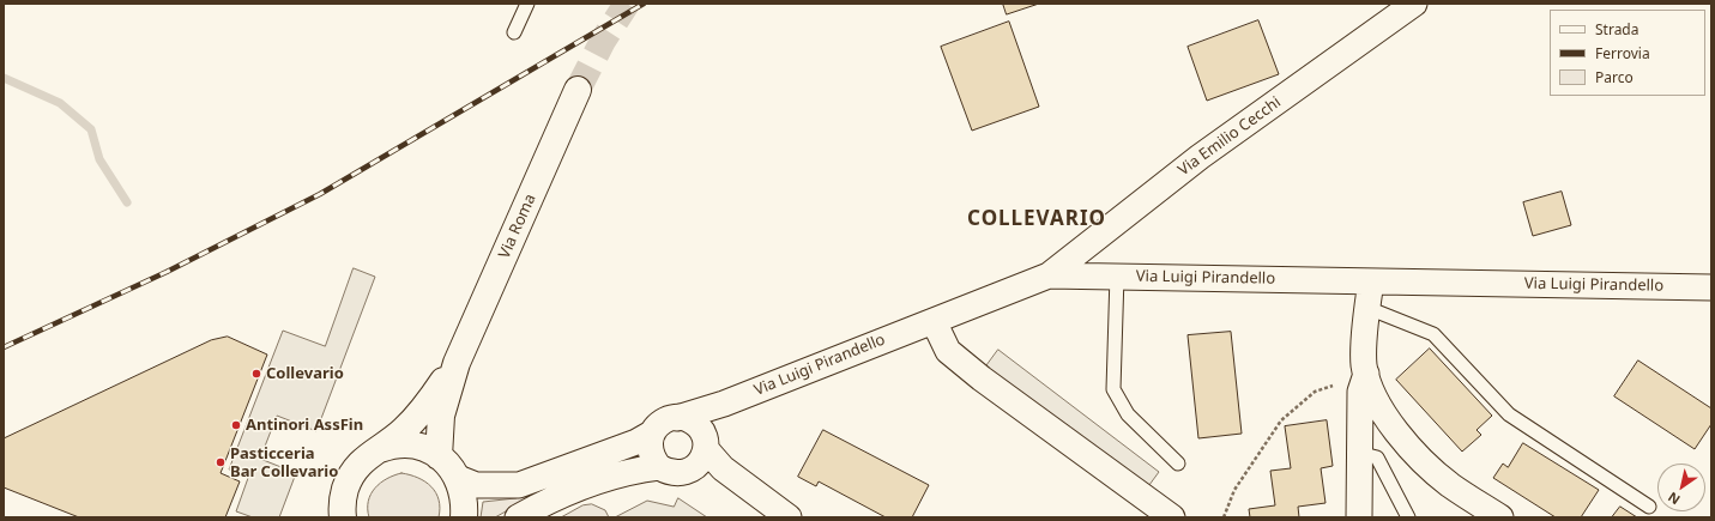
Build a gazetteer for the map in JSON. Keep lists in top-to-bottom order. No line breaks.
{"streets":{"main road":["Via Roma"],"street":["Via Emilio Cecchi","Via Luigi Pirandello"]},"crossings":[["Via Emilio Cecchi","Via Luigi Pirandello"]],"districts":["COLLEVARIO"],"places":["Collevario","Antinori AssFin","Pasticceria Bar Collevario"],"legend":["Strada","Ferrovia","Parco"],"north":"bottom left"}
